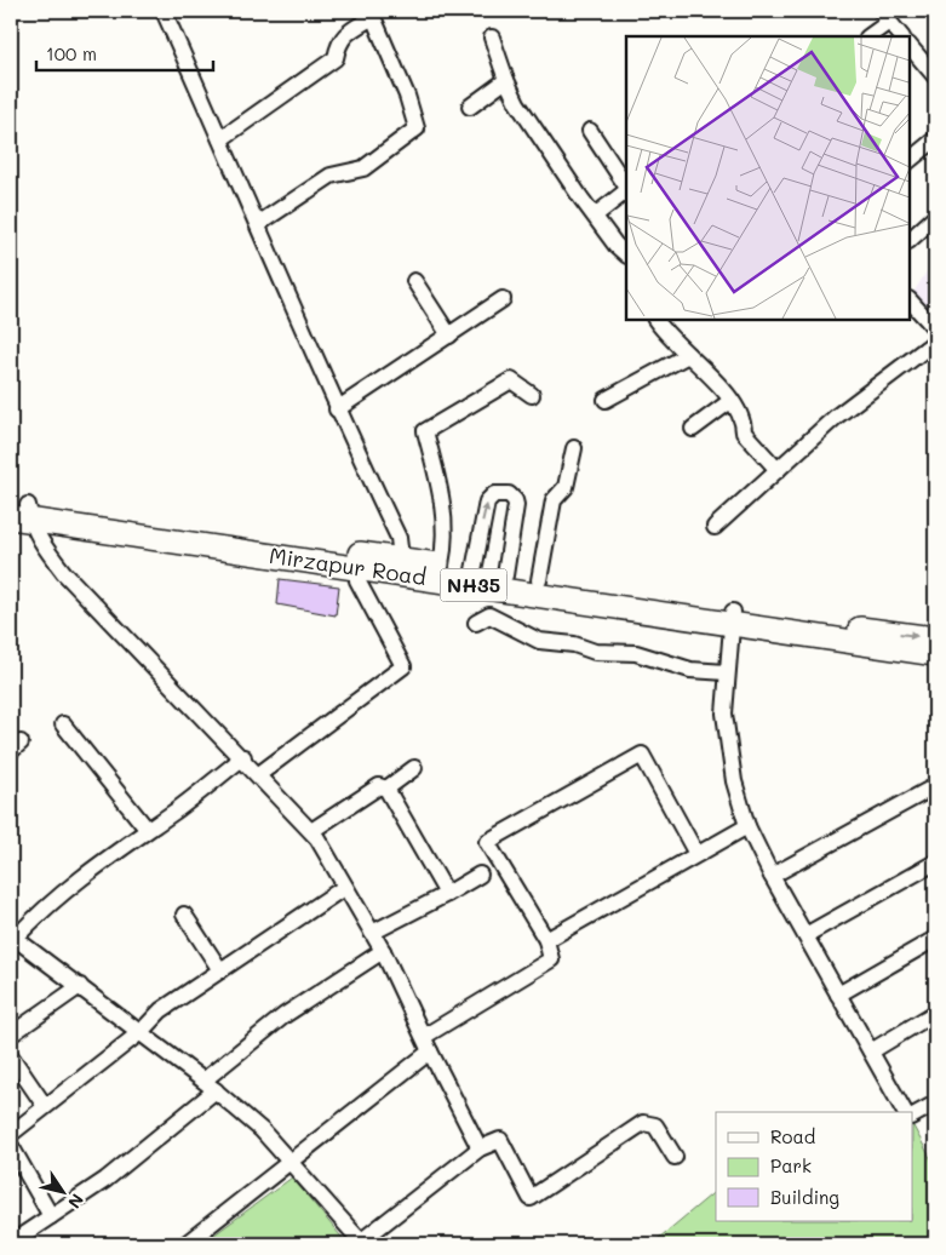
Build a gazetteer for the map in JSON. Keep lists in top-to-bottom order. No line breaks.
{"streets":{"highway":["Mirzapur Road","NH35"]},"legend":["Road","Park","Building"],"scale_bar":"100 m","north":"bottom right"}
